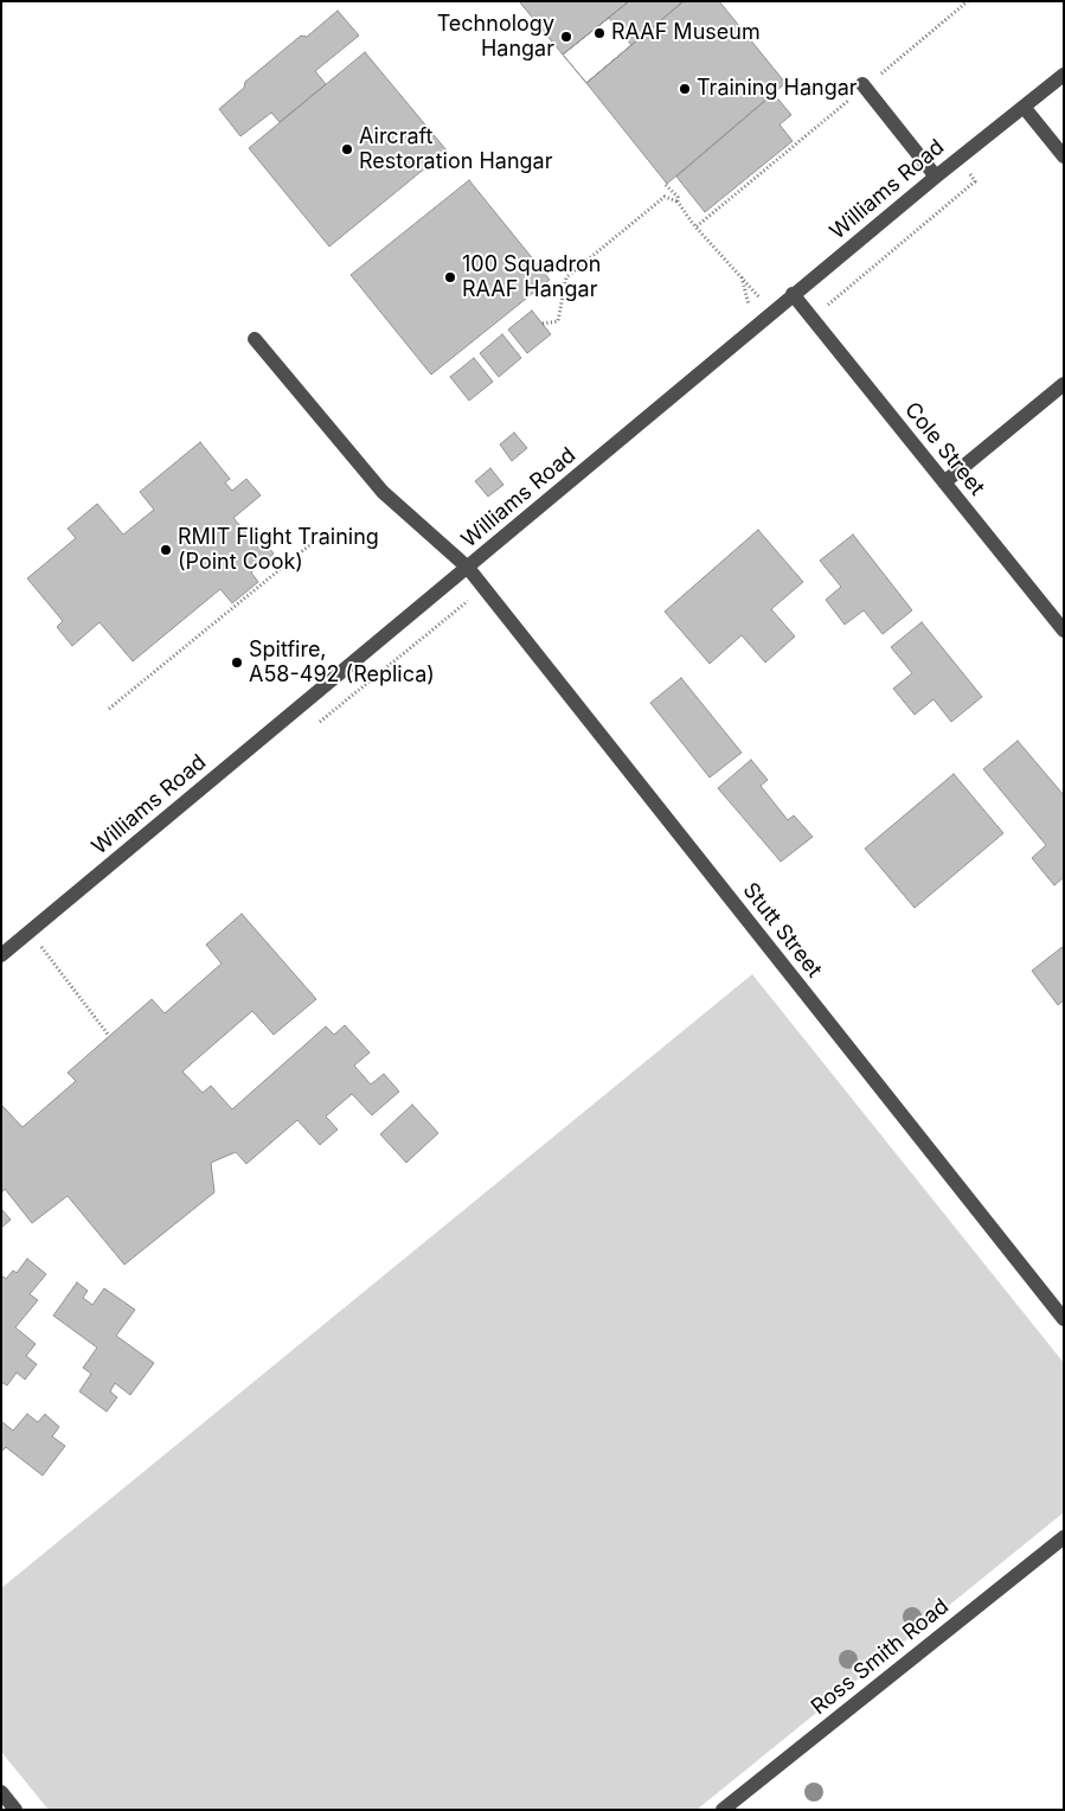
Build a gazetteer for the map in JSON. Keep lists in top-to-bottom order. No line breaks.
{"streets":{"street":["Williams Road","Cole Street","Stutt Street","Ross Smith Road"]},"crossings":[["Williams Road","Cole Street"],["Williams Road","Stutt Street"]],"places":["RAAF Museum","Technology Hangar","Training Hangar","Aircraft Restoration Hangar","100 Squadron RAAF Hangar","RMIT Flight Training (Point Cook)","Spitfire, A58-492 (Replica)"]}
